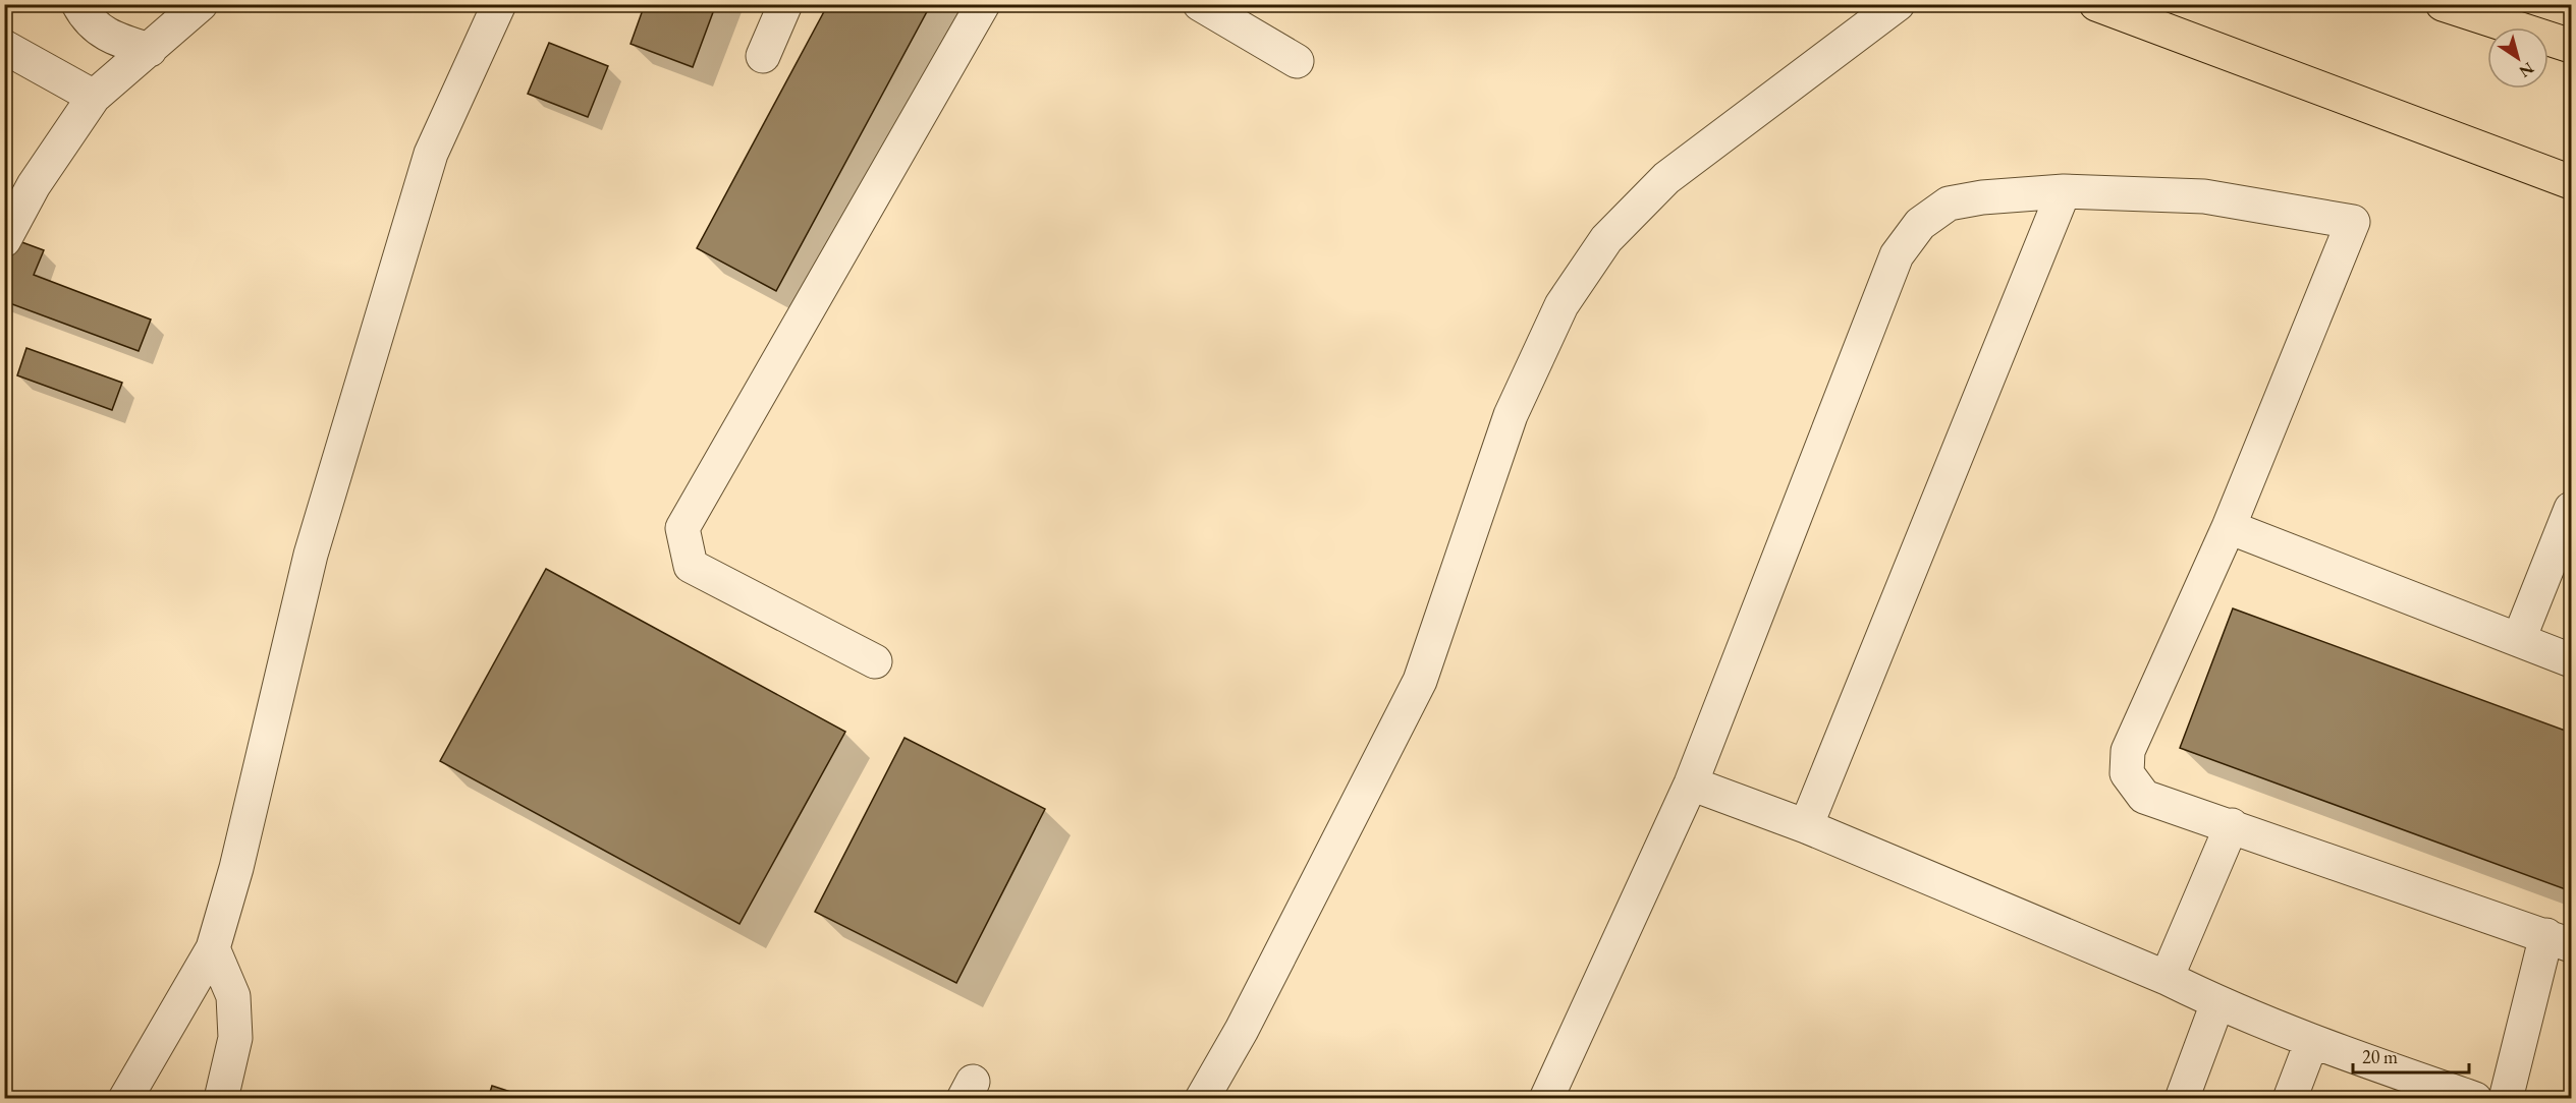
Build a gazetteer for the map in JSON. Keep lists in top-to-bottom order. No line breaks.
{"scale_bar":"20 m","north":"bottom right"}
